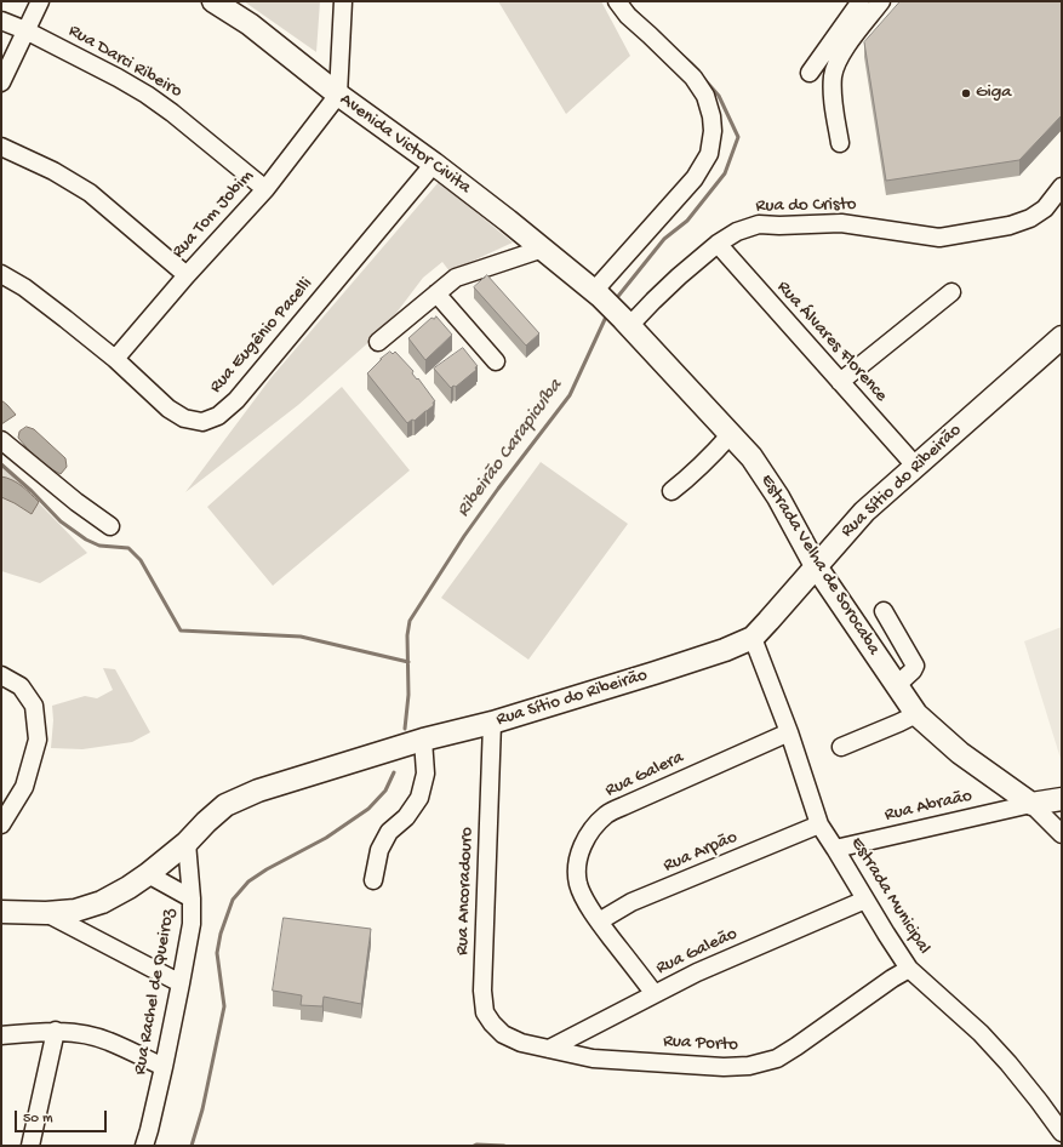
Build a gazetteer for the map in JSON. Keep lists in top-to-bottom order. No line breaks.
{"streets":{"main road":["Avenida Victor Civita","Rua Sítio do Ribeirão","Estrada Velha de Sorocaba"],"street":["Rua Darci Ribeiro","Rua do Cristo","Rua Tom Jobim","Rua Eugênio Pacelli","Rua Álvares Florence","Rua Galera","Rua Abraão","Rua Arpão","Rua Ancoradouro","Estrada Municipal","Rua Galeão","Rua Rachel de Queiroz","Rua Porto"]},"crossings":[["Rua Darci Ribeiro","Rua Tom Jobim"],["Avenida Victor Civita","Rua Tom Jobim"],["Avenida Victor Civita","Rua Eugênio Pacelli"],["Avenida Victor Civita","Estrada Velha de Sorocaba"],["Rua do Cristo","Rua Álvares Florence"],["Rua do Cristo","Estrada Velha de Sorocaba"],["Rua Tom Jobim","Rua Eugênio Pacelli"],["Rua Álvares Florence","Rua Sítio do Ribeirão"],["Rua Sítio do Ribeirão","Estrada Velha de Sorocaba"],["Rua Sítio do Ribeirão","Rua Ancoradouro"],["Rua Sítio do Ribeirão","Estrada Municipal"],["Rua Sítio do Ribeirão","Rua Rachel de Queiroz"],["Estrada Velha de Sorocaba","Rua Abraão"],["Rua Galera","Rua Arpão"],["Rua Galera","Estrada Municipal"],["Rua Galera","Rua Galeão"],["Rua Abraão","Estrada Municipal"],["Rua Arpão","Estrada Municipal"],["Rua Ancoradouro","Rua Porto"],["Estrada Municipal","Rua Galeão"],["Estrada Municipal","Rua Porto"],["Rua Galeão","Rua Porto"]],"water":["Ribeirão Carapicuíba"],"places":["Giga"],"scale_bar":"50 m"}
